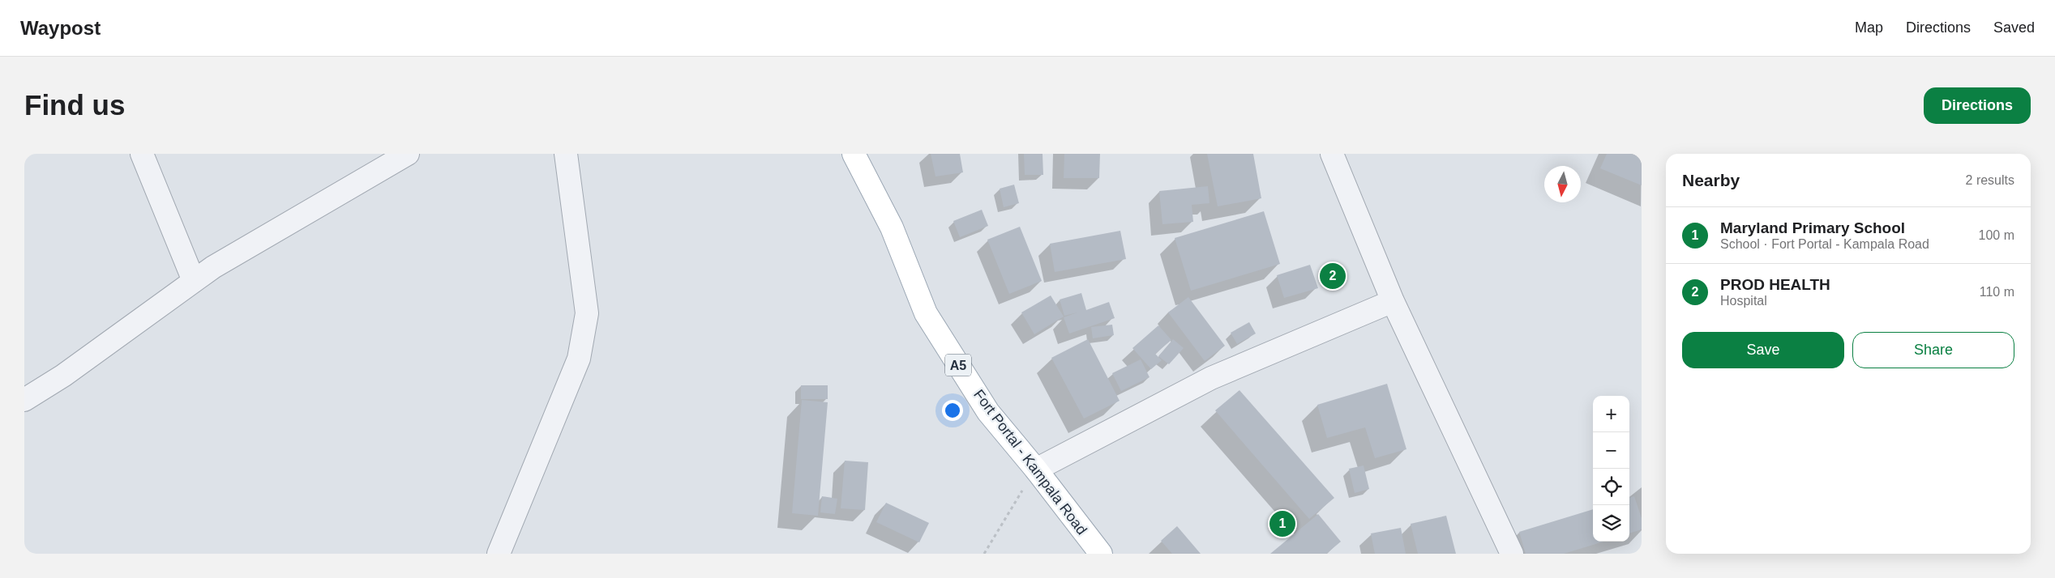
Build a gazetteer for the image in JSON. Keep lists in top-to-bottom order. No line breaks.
{"streets":{"main road":["A5","Fort Portal - Kampala Road"]},"north":"bottom","page":{"header":"Waypost","nav":["Map","Directions","Saved"],"buttons":["Directions",["Save","Share"]],"title":"Find us","heading":["Nearby","2 results"],"list":[{"mark":"1","name":"Maryland Primary School","note":"School · Fort Portal - Kampala Road","value":"100 m"},{"mark":"2","name":"PROD HEALTH","note":"Hospital","value":"110 m"}],"pins":["2","1"],"map_buttons":["+","−"]}}
